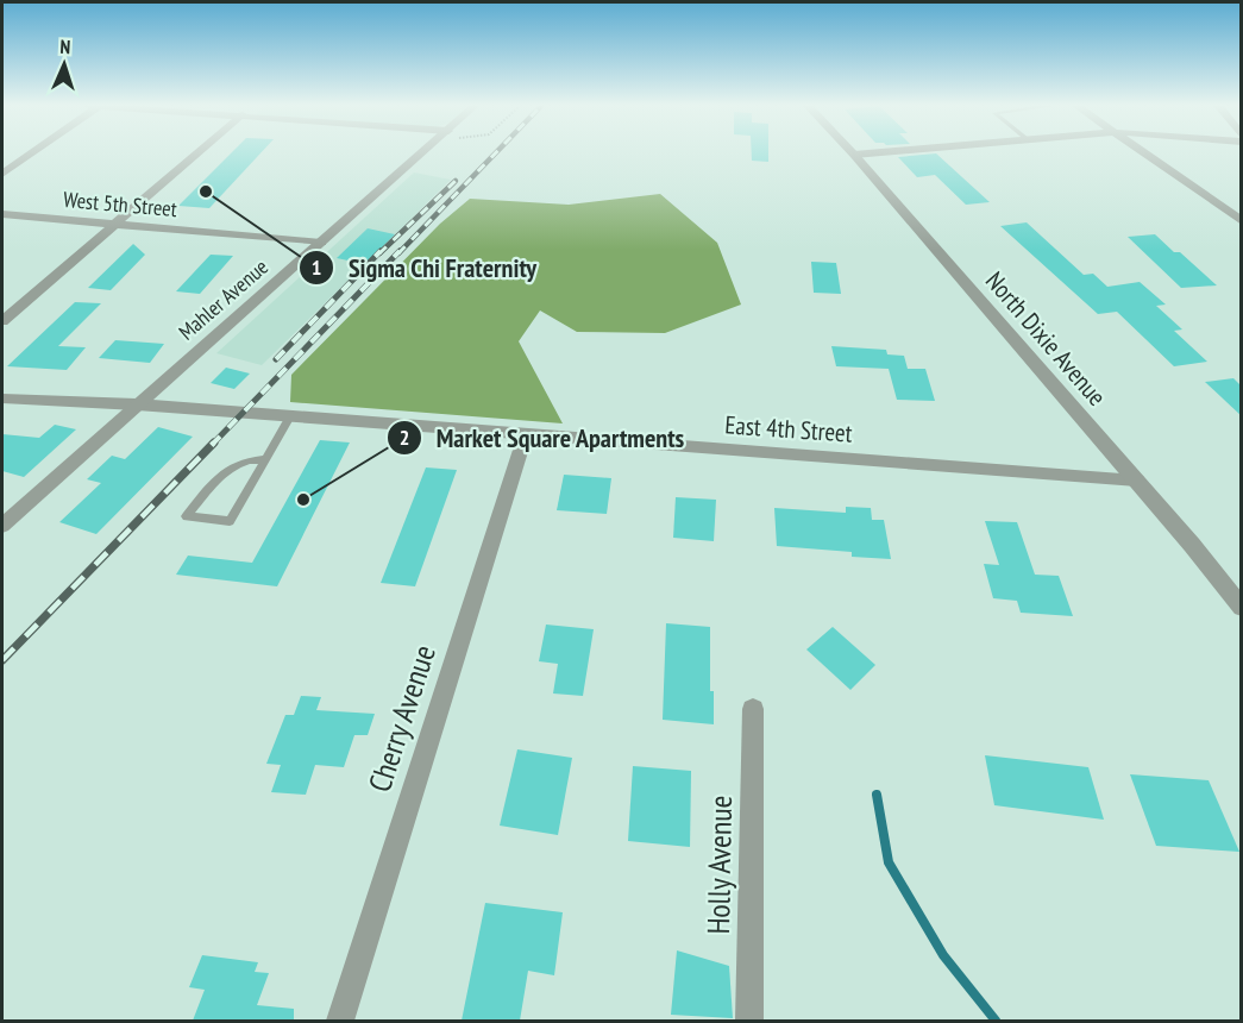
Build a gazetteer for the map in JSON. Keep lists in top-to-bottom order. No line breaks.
{"streets":{"street":["West 5th Street","Mahler Avenue","North Dixie Avenue","East 4th Street","Cherry Avenue","Holly Avenue"]},"crossings":[["West 5th Street","Mahler Avenue"],["Mahler Avenue","East 4th Street"],["North Dixie Avenue","East 4th Street"],["East 4th Street","Cherry Avenue"]],"places":["Sigma Chi Fraternity","Market Square Apartments"],"north":"top"}
